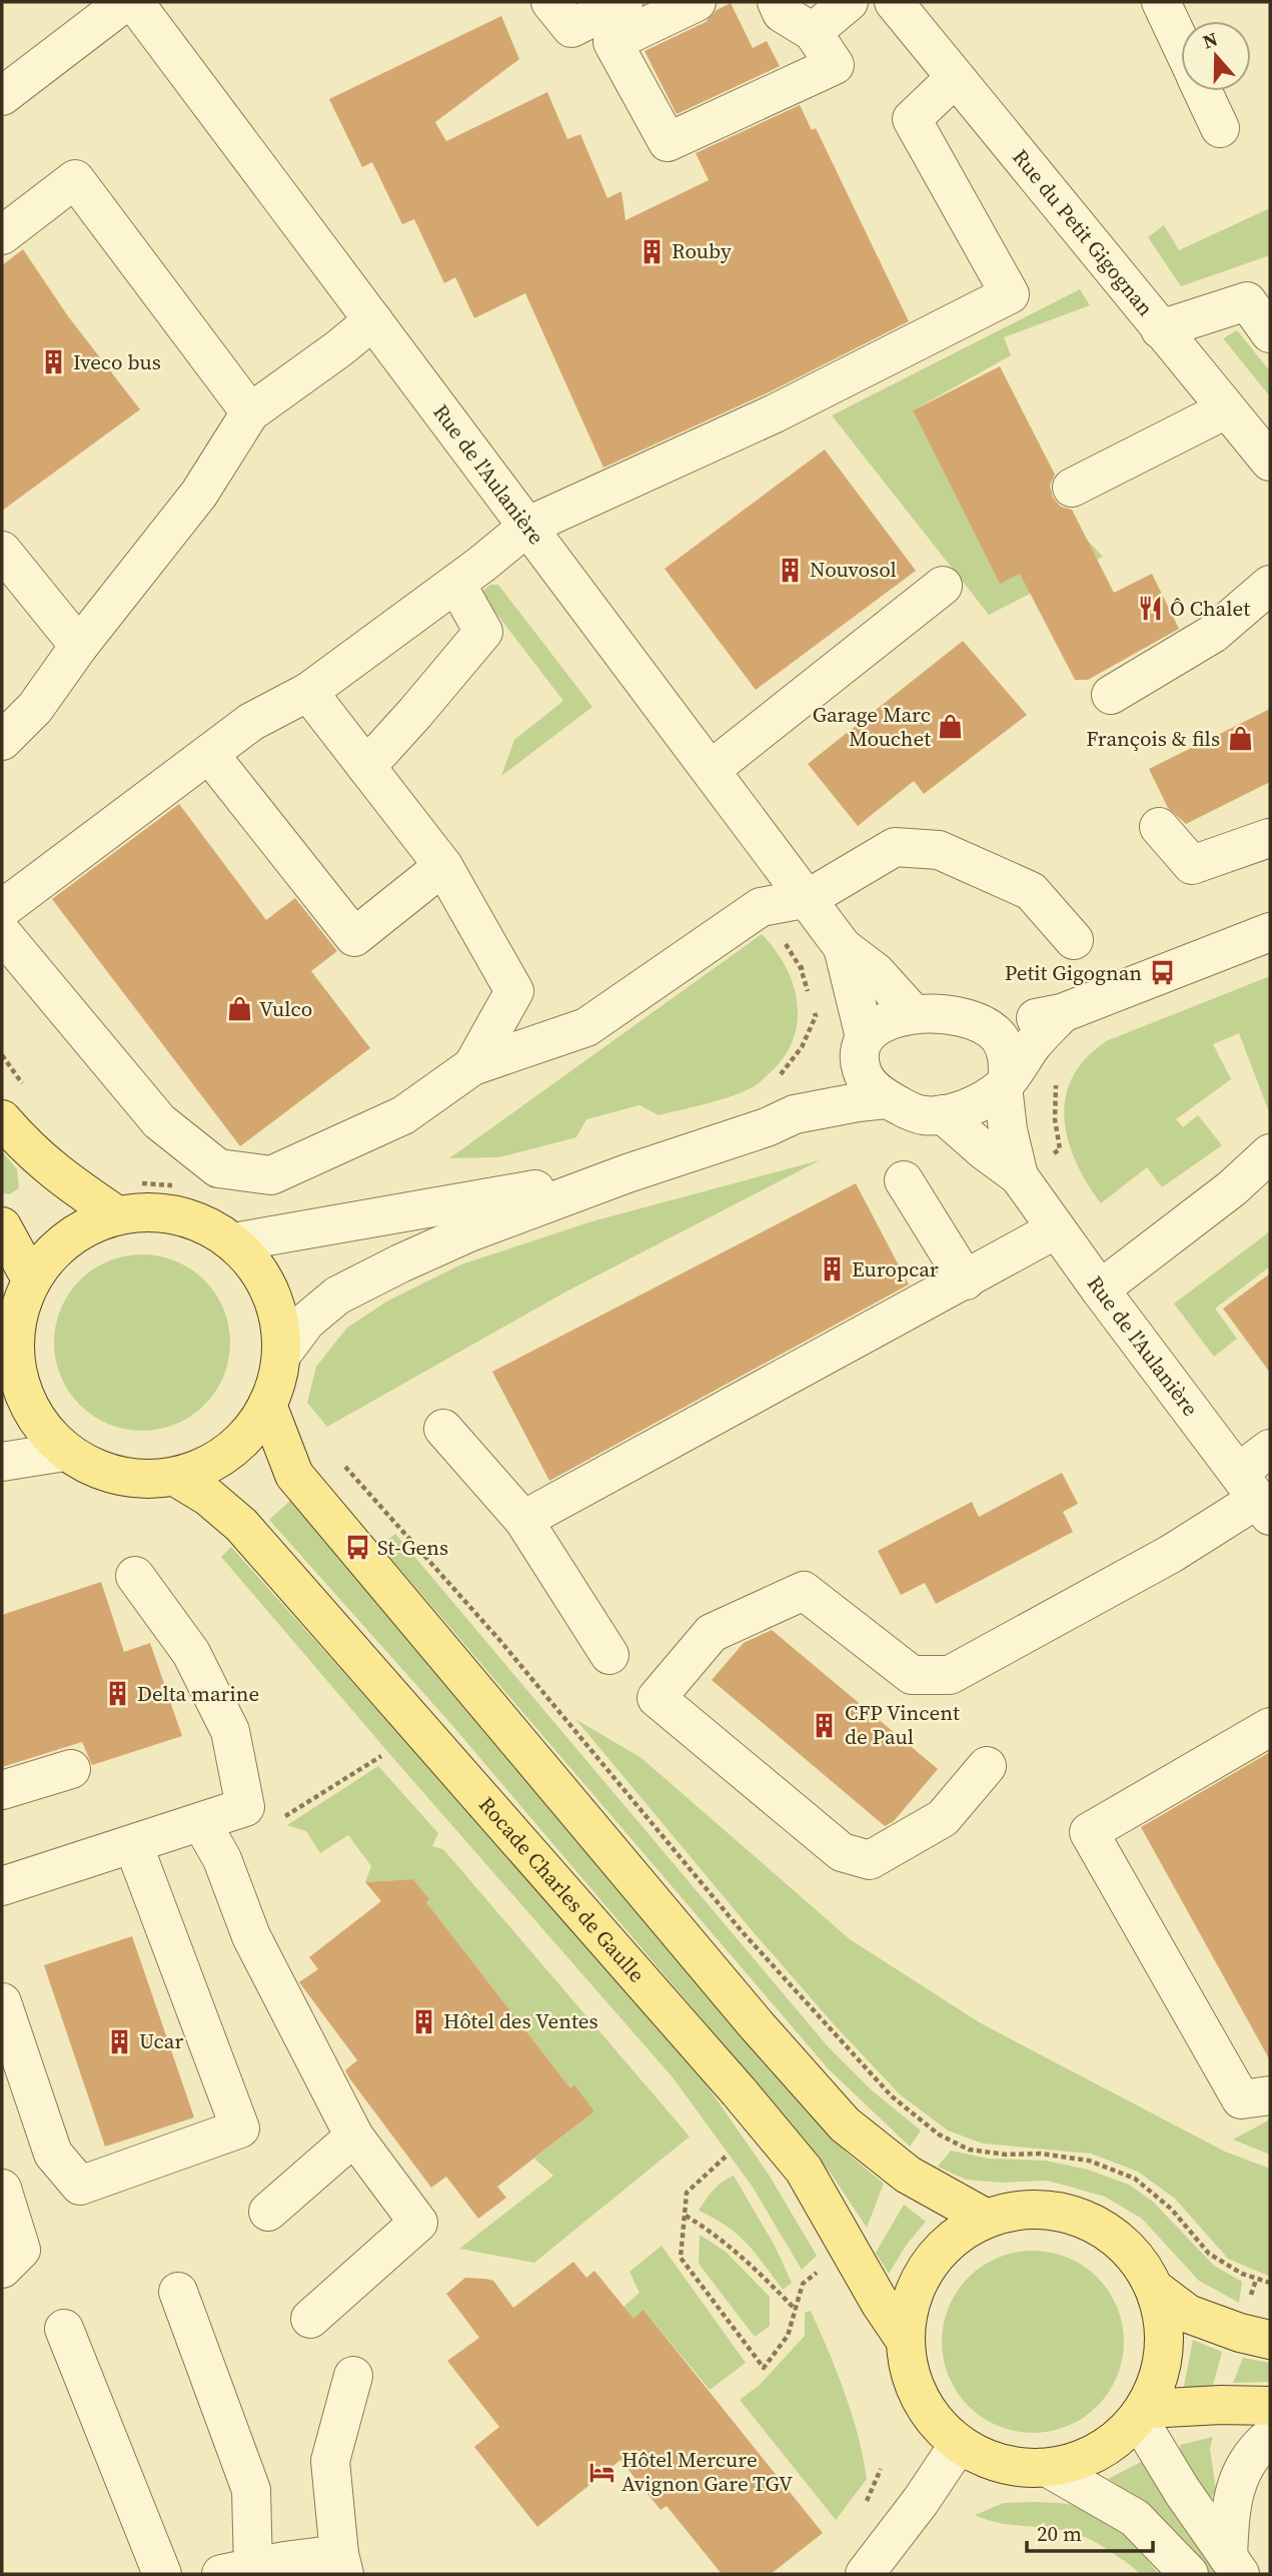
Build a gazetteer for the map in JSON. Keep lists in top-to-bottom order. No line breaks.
{"streets":{"main road":["Rocade Charles de Gaulle"],"street":["Rue du Petit Gigognan","Rue de l'Aulanière"]},"places":{"building":["Rouby","Iveco bus","Nouvosol","Europcar","Delta marine","CFP Vincent de Paul","Hôtel des Ventes","Ucar"],"restaurant":["Ô Chalet"],"shop":["Garage Marc Mouchet","François & fils","Vulco"],"bus stop":["Petit Gigognan","St-Gens"],"hotel":["Hôtel Mercure Avignon Gare TGV"]},"scale_bar":"20 m","north":"top"}
